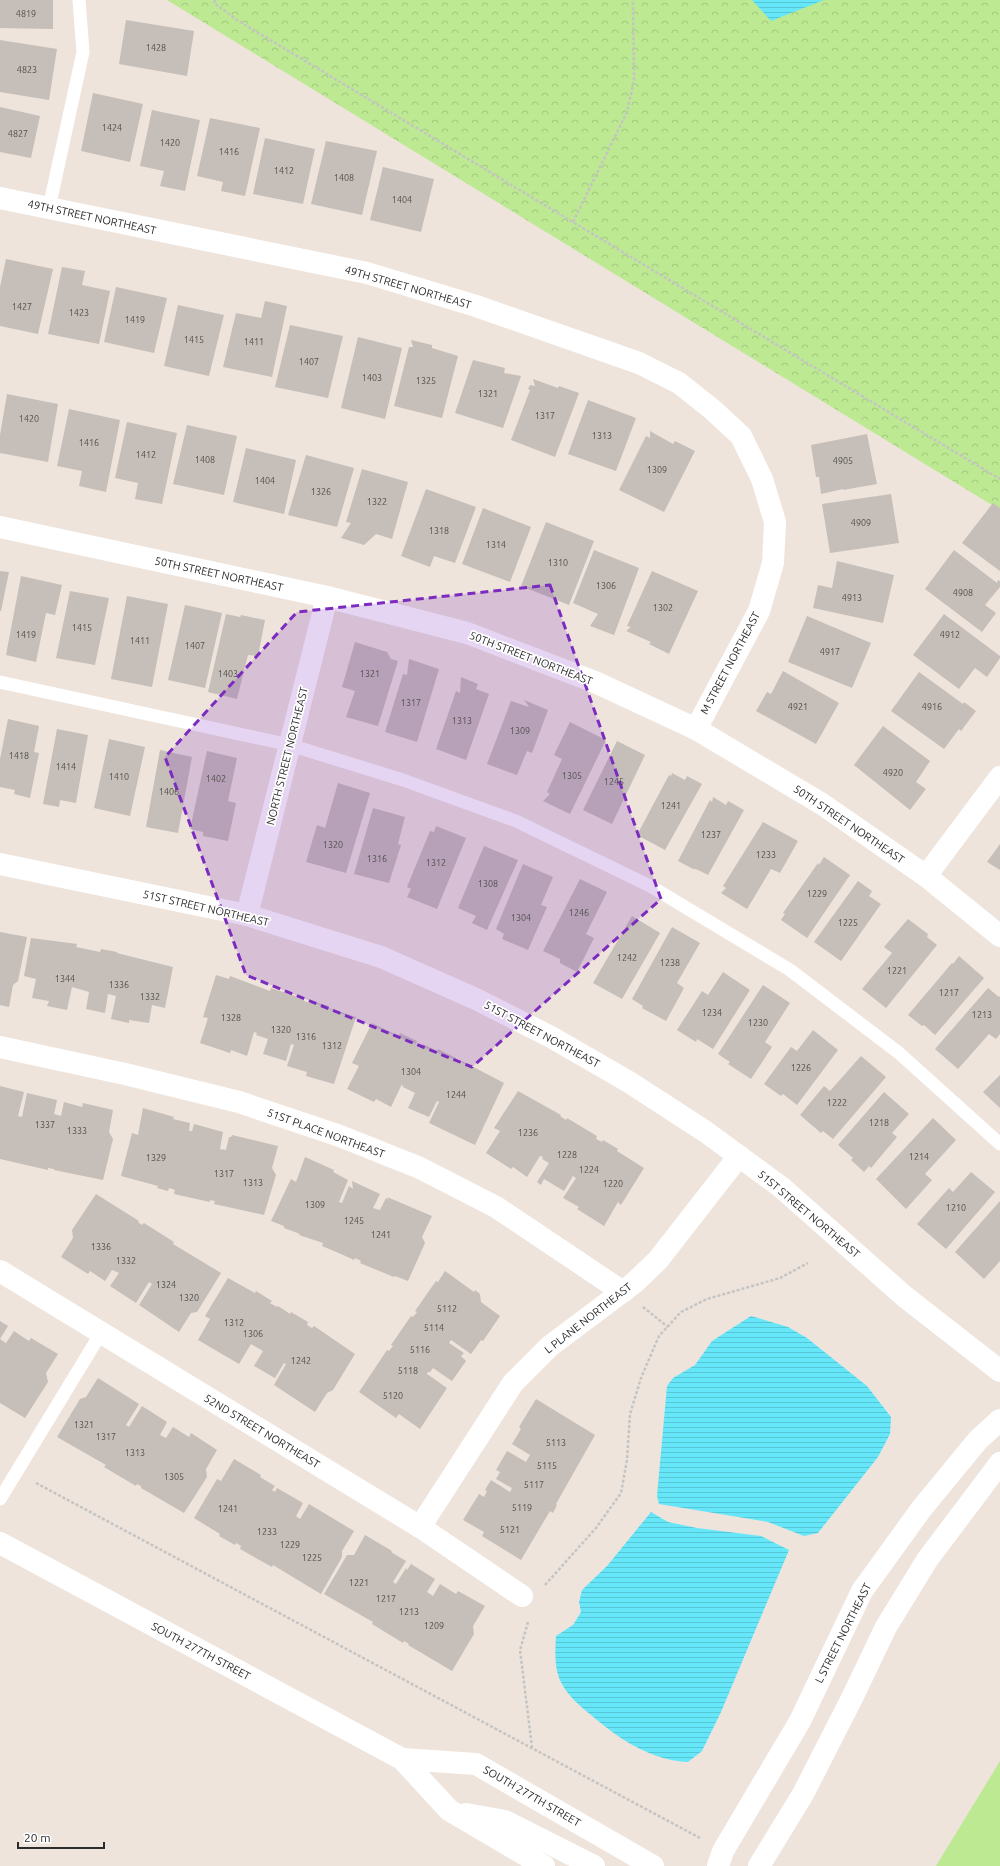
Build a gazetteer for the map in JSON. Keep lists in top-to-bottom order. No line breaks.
{"streets":{"street":["49TH STREET NORTHEAST","50TH STREET NORTHEAST","M STREET NORTHEAST","NORTH STREET NORTHEAST","51ST STREET NORTHEAST","51ST PLACE NORTHEAST","L PLANE NORTHEAST","52ND STREET NORTHEAST","L STREET NORTHEAST","SOUTH 277TH STREET"]},"crossings":[["49TH STREET NORTHEAST","M STREET NORTHEAST"],["50TH STREET NORTHEAST","M STREET NORTHEAST"],["50TH STREET NORTHEAST","NORTH STREET NORTHEAST"],["NORTH STREET NORTHEAST","51ST STREET NORTHEAST"],["51ST STREET NORTHEAST","L PLANE NORTHEAST"],["51ST PLACE NORTHEAST","L PLANE NORTHEAST"],["L PLANE NORTHEAST","52ND STREET NORTHEAST"]],"house_numbers":["4819","1428","4823","1424","4827","1420","1416","1412","1408","1404","1427","1423","1419","1415","1411","1407","1403","1325","1321","1317","1420","1313","1416","1412","1408","4905","1309","1404","1326","1322","4909","1318","1314","1310","1306","4908","4913","1302","1415","1419","4912","1411","1407","4917","1403","1321","1317","4921","4916","1313","1309","1418","1414","4920","1305","1410","1402","1245","1406","1241","1237","1320","1233","1316","1312","1308","1229","1246","1304","1225","1242","1238","1221","1344","1336","1217","1332","1234","1213","1328","1230","1320","1316","1312","1226","1304","1244","1222","1218","1337","1333","1236","1228","1214","1329","1224","1317","1313","1220","1309","1210","1245","1241","1336","1332","1324","1320","5112","1312","5114","1306","5116","1242","5118","5120","1321","1317","5113","1313","5115","1305","5117","5119","1241","5121","1233","1229","1225","1221","1217","1213","1209"],"scale_bar":"20 m"}
